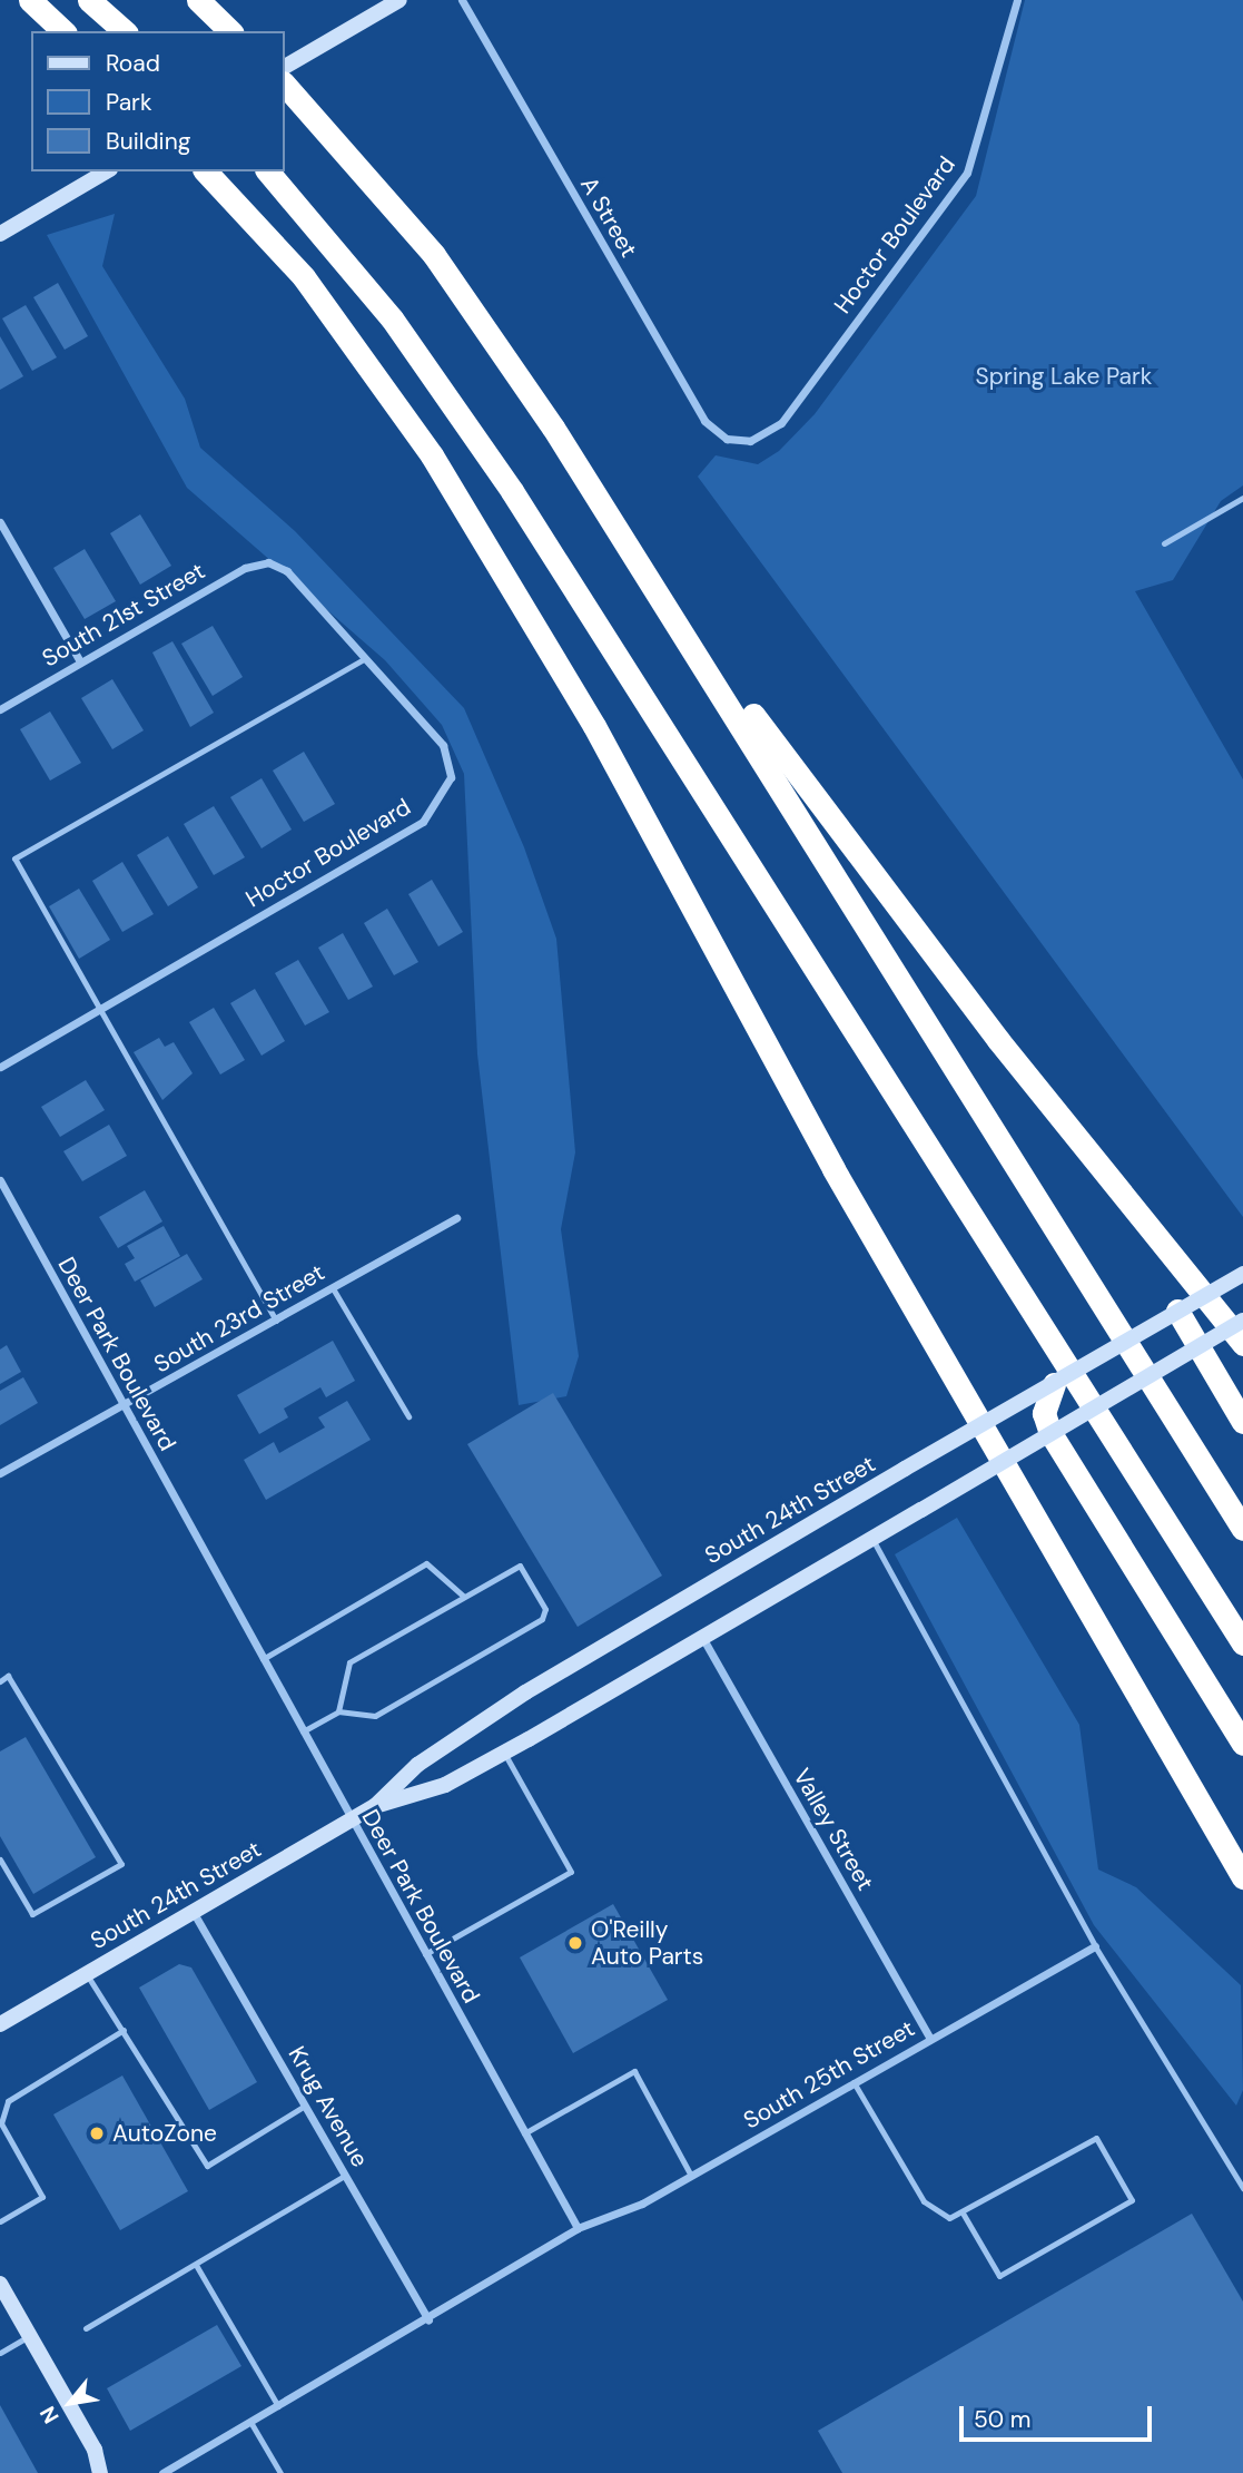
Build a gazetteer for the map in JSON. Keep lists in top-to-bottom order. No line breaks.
{"streets":{"main road":["South 24th Street"],"street":["A Street","Hoctor Boulevard","South 21st Street","South 23rd Street","Deer Park Boulevard","Valley Street","South 25th Street","Krug Avenue"]},"crossings":[["A Street","Hoctor Boulevard"],["Hoctor Boulevard","South 21st Street"],["South 23rd Street","Deer Park Boulevard"],["Deer Park Boulevard","South 24th Street"],["Deer Park Boulevard","South 25th Street"],["South 24th Street","Valley Street"],["South 24th Street","Krug Avenue"],["Valley Street","South 25th Street"]],"parks":["Spring Lake Park"],"places":["O'Reilly Auto Parts","AutoZone"],"legend":["Road","Park","Building"],"scale_bar":"50 m","north":"bottom left"}
